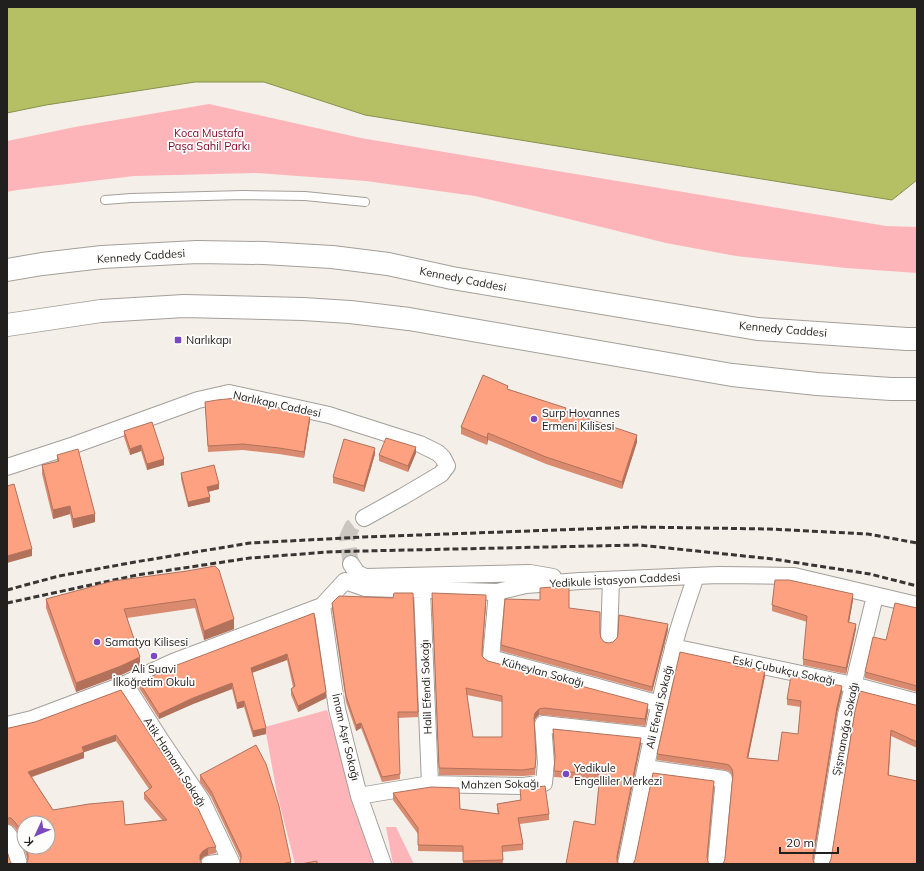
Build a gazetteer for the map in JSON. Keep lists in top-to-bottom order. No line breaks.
{"streets":{"highway":["Kennedy Caddesi"],"street":["Narlıkapı Caddesi","Yedikule İstasyon Caddesi","Eski Çubukçu Sokağı","Küheylan Sokağı","Halil Efendi Sokağı","Ali Efendi Sokağı","Şişmanağa Sokağı","İmam Aşır Sokağı","Atik Hamamı Sokağı","Mahzen Sokağı"]},"crossings":[["Yedikule İstasyon Caddesi","Küheylan Sokağı"],["Yedikule İstasyon Caddesi","Halil Efendi Sokağı"],["Yedikule İstasyon Caddesi","Ali Efendi Sokağı"],["Yedikule İstasyon Caddesi","Şişmanağa Sokağı"],["Yedikule İstasyon Caddesi","İmam Aşır Sokağı"],["Eski Çubukçu Sokağı","Ali Efendi Sokağı"],["Eski Çubukçu Sokağı","Şişmanağa Sokağı"],["Küheylan Sokağı","Ali Efendi Sokağı"],["Halil Efendi Sokağı","Mahzen Sokağı"],["Ali Efendi Sokağı","Mahzen Sokağı"],["İmam Aşır Sokağı","Mahzen Sokağı"]],"parks":["Koca Mustafa Paşa Sahil Parkı"],"places":{"transit":["Narlıkapı"],"other":["Surp Hovannes Ermeni Kilisesi","Samatya Kilisesi","Ali Suavi İlköğretim Okulu","Yedikule Engelliler Merkezi"]},"scale_bar":"20 m","north":"bottom left"}
